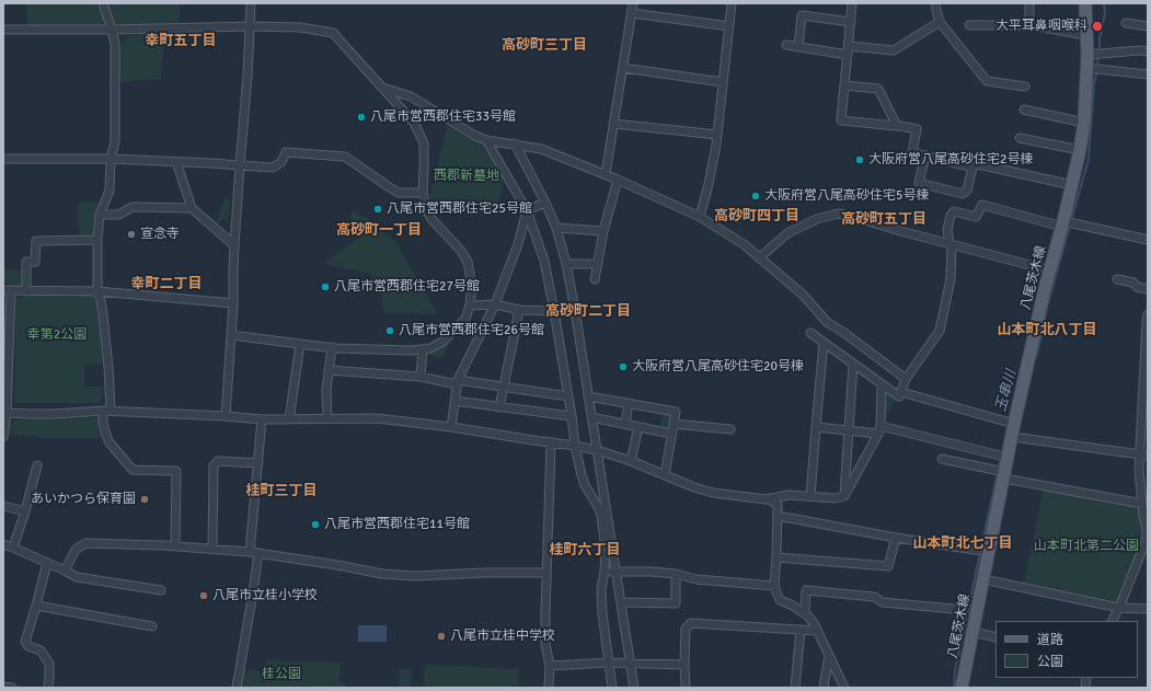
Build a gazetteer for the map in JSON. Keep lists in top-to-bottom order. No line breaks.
{"streets":{"main road":["八尾茨木線"]},"districts":["幸町五丁目","高砂町三丁目","高砂町四丁目","高砂町五丁目","高砂町一丁目","幸町二丁目","高砂町二丁目","山本町北八丁目","桂町三丁目","山本町北七丁目","桂町六丁目"],"water":["玉串川"],"parks":["西郡新墓地","幸第2公園","山本町北第二公園","桂公園"],"places":["大平耳鼻咽喉科","八尾市営西郡住宅33号館","大阪府営八尾高砂住宅2号棟","大阪府営八尾高砂住宅5号棟","八尾市営西郡住宅25号館","宣念寺","八尾市営西郡住宅27号館","八尾市営西郡住宅26号館","大阪府営八尾高砂住宅20号棟","あいかつら保育園","八尾市営西郡住宅11号館","八尾市立桂小学校","八尾市立桂中学校"],"legend":["道路","公園"]}
